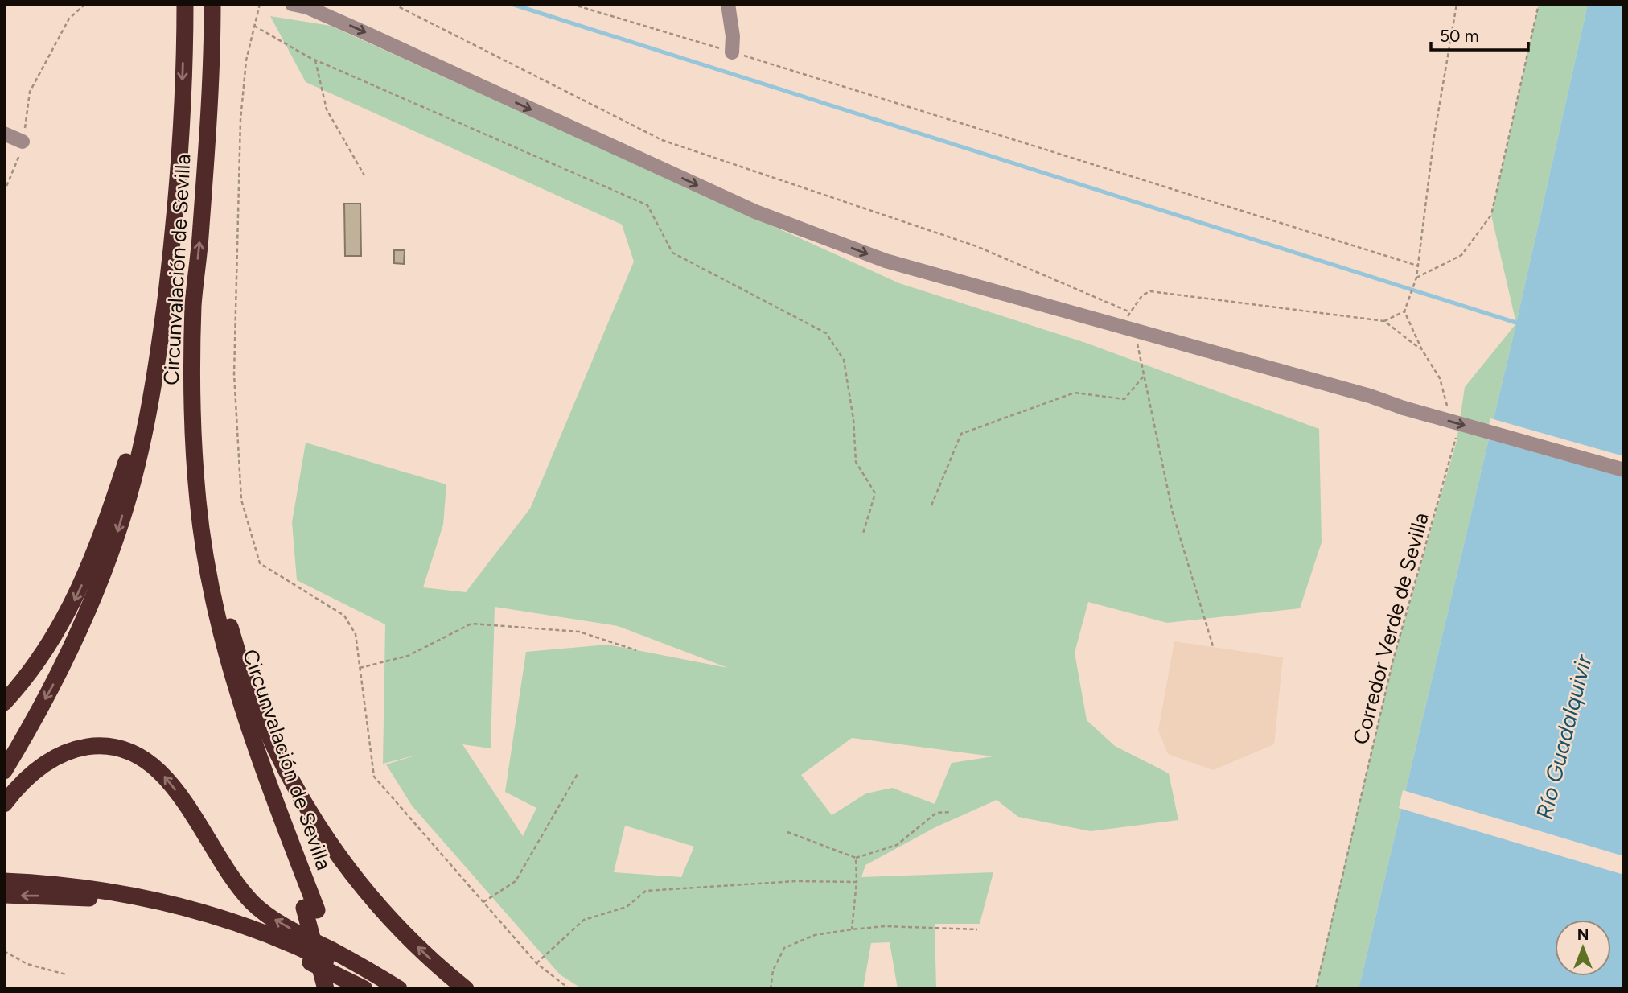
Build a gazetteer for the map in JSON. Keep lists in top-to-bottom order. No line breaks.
{"streets":{"highway":["Circunvalación de Sevilla"],"path":["Corredor Verde de Sevilla"]},"water":["Río Guadalquivir"],"scale_bar":"50 m","north":"top"}
